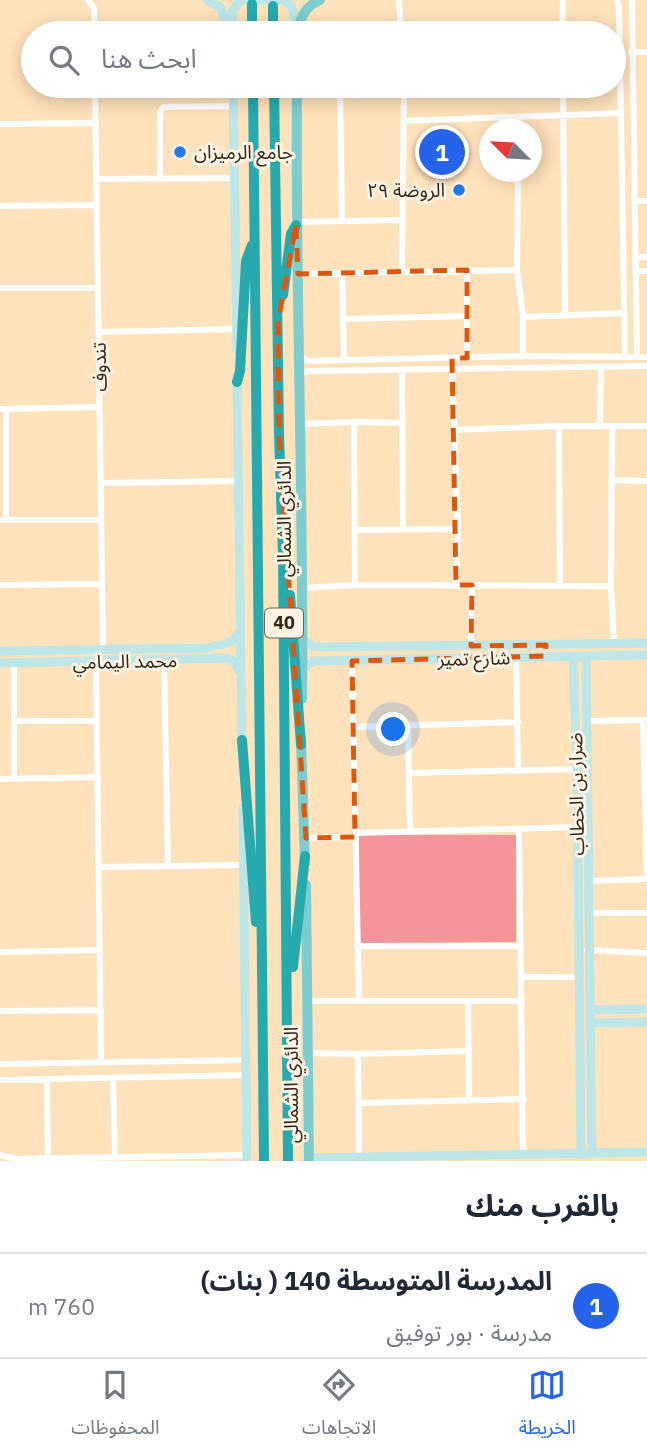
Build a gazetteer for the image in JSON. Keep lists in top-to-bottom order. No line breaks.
{"streets":{"highway":["الدائري الشمالي","40"],"street":["تندوف","شارع تمير","محمد اليمامي","ضرار بن الخطاب"]},"crossings":[["تندوف","محمد اليمامي"],["شارع تمير","ضرار بن الخطاب"]],"places":["جامع الرميزان","الروضة ٢٩"],"north":"top left","page":{"search":"ابحث هنا","pins":"1","heading":"بالقرب منك","list":[{"mark":"1","name":"المدرسة المتوسطة 140 ( بنات)","note":"مدرسة · بور توفيق","value":"760 m"}],"nav":["الخريطة","الاتجاهات","المحفوظات"]}}
